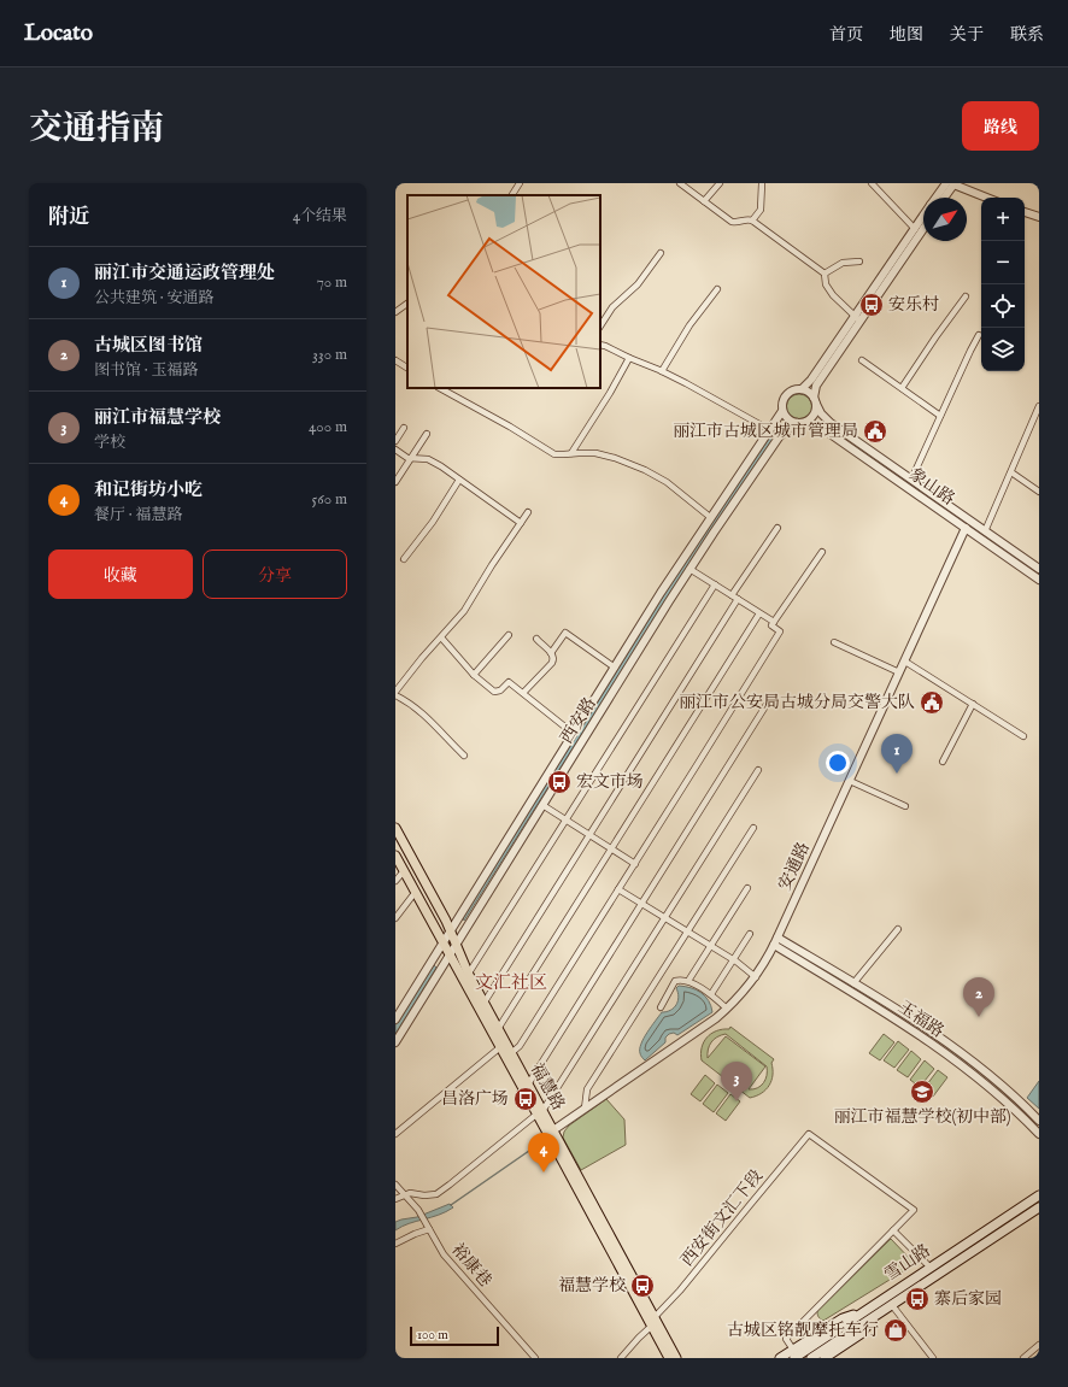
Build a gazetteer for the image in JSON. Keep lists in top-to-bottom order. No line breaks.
{"streets":{"main road":["福慧路","雪山路"],"street":["象山路","西安路","安通路","玉福路","西安街文汇下段","裕康巷"]},"crossings":[["象山路","西安路"],["象山路","安通路"],["西安路","福慧路"],["安通路","玉福路"],["安通路","福慧路"],["福慧路","西安街文汇下段"]],"districts":["文汇社区"],"places":{"bus stop":["安乐村","宏文市场","昌洛广场","福慧学校","寨后家园"],"public building":["丽江市古城区城市管理局","丽江市公安局古城分局交警大队"],"school or university":["丽江市福慧学校(初中部)"],"shop":["古城区铭靓摩托车行"]},"scale_bar":"100 m","north":"top right","page":{"header":"Locato","nav":["首页","地图","关于","联系"],"title":"交通指南","buttons":["路线",["收藏","分享"]],"heading":["附近","4个结果"],"map_buttons":["+","−"],"list":[{"mark":"1","name":"丽江市交通运政管理处","note":"公共建筑 · 安通路","value":"70 m"},{"mark":"2","name":"古城区图书馆","note":"图书馆 · 玉福路","value":"330 m"},{"mark":"3","name":"丽江市福慧学校","note":"学校","value":"400 m"},{"mark":"4","name":"和记街坊小吃","note":"餐厅 · 福慧路","value":"560 m"}],"pins":["1","2","3","4"],"scale":"100 m"}}
